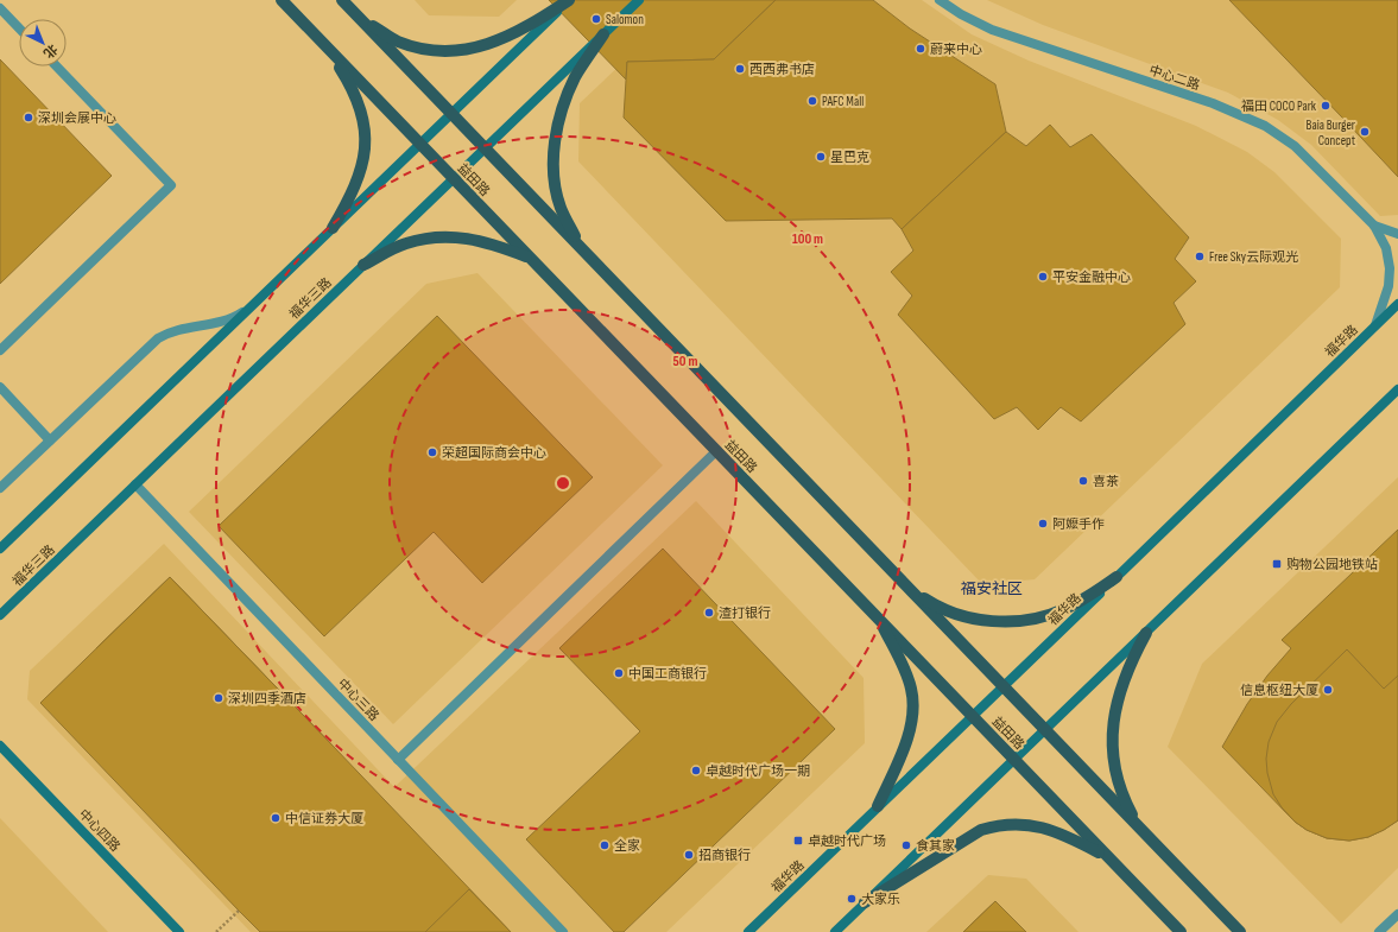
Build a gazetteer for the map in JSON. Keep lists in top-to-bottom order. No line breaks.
{"streets":{"main road":["益田路"],"street":["中心二路","福华三路","福华路","中心三路","中心四路"]},"crossings":[["中心二路","福华路"],["益田路","福华三路"],["益田路","福华路"],["福华三路","中心三路"]],"districts":["福安社区"],"places":{"other":["Salomon","蔚来中心","西西弗书店","PAFC Mall","福田 COCO Park","深圳会展中心","Baia Burger Concept","星巴克","Free Sky云际观光","平安金融中心","荣超国际商会中心","喜茶","阿嬷手作","渣打银行","中国工商银行","信息枢纽大厦","深圳四季酒店","卓越时代广场一期","中信证券大厦","全家","食其家","招商银行","大家乐"],"transit":["购物公园地铁站","卓越时代广场"]},"north":"bottom right","rings":["100 m","50 m"]}
